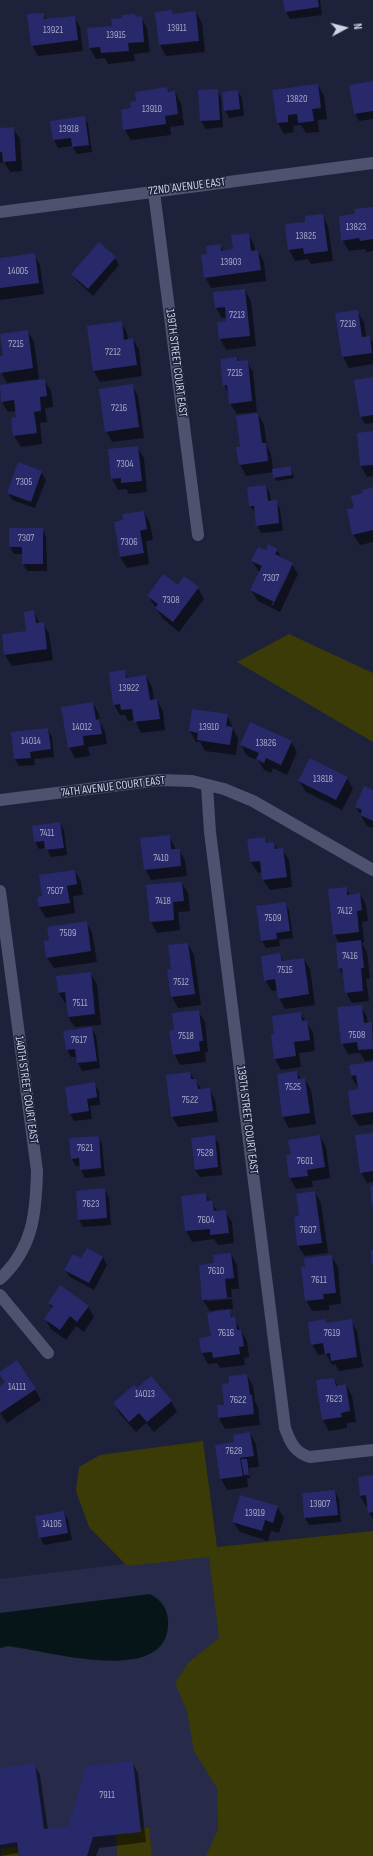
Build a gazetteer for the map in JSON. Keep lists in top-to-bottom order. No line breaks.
{"streets":{"street":["72ND AVENUE EAST","139TH STREET COURT EAST","74TH AVENUE COURT EAST","140TH STREET COURT EAST"]},"crossings":[["72ND AVENUE EAST","139TH STREET COURT EAST"],["139TH STREET COURT EAST","74TH AVENUE COURT EAST"]],"house_numbers":["13911","13921","13915","13820","13910","13918","13823","13825","13903","14005","7213","7216","7215","7212","7215","7216","7304","7305","7307","7306","7307","7308","13922","14012","13910","14014","13826","13818","7411","7410","7507","7418","7412","7509","7509","7416","7515","7512","7511","7508","7518","7617","7525","7522","7621","7528","7601","7623","7604","7607","7610","7611","7616","7619","14111","14013","7623","7622","7628","13907","13919","14105","7911"],"north":"right"}
